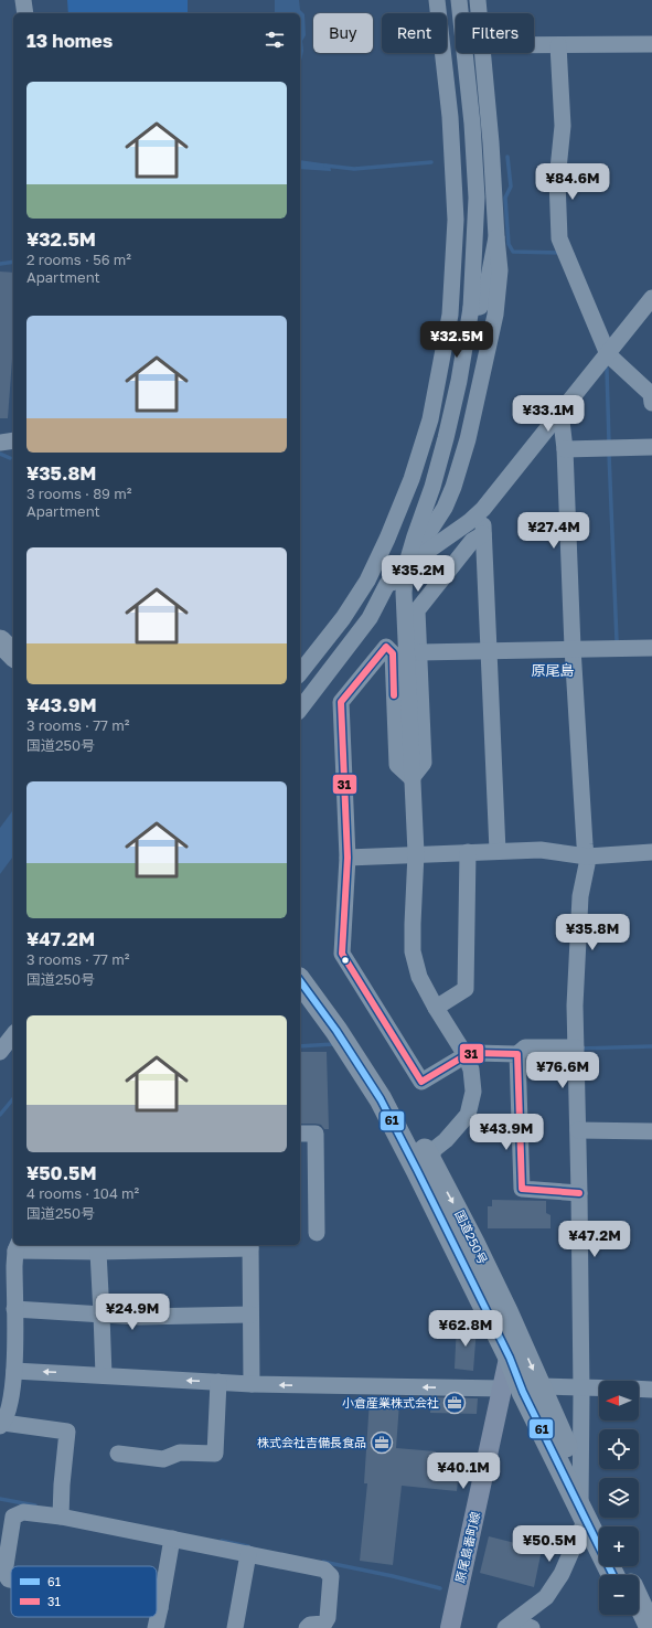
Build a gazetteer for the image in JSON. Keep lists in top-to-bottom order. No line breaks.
{"streets":{"highway":["国道250号"],"main road":["原尾島番町線"]},"crossings":[["国道250号","原尾島番町線"]],"districts":["原尾島"],"places":{"office":["小倉産業株式会社","株式会社吉備長食品"]},"lines":["transit line 31","transit line 61"],"legend":["61","31"],"north":"left","page":{"chip":["Buy","Rent","Filters"],"heading":"13 homes","list":[{"name":"¥32.5M","note":"2 rooms · 56 m² · Apartment"},{"name":"¥35.8M","note":"3 rooms · 89 m² · Apartment"},{"name":"¥43.9M","note":"3 rooms · 77 m² · 国道250号"},{"name":"¥47.2M","note":"3 rooms · 77 m² · 国道250号"},{"name":"¥50.5M","note":"4 rooms · 104 m² · 国道250号"}],"price":["¥84.6M","¥32.5M","¥33.1M","¥27.4M","¥35.2M","¥35.8M","¥76.6M","¥43.9M","¥47.2M","¥24.9M","¥62.8M","¥40.1M","¥50.5M"],"map_buttons":["+","−"]}}
